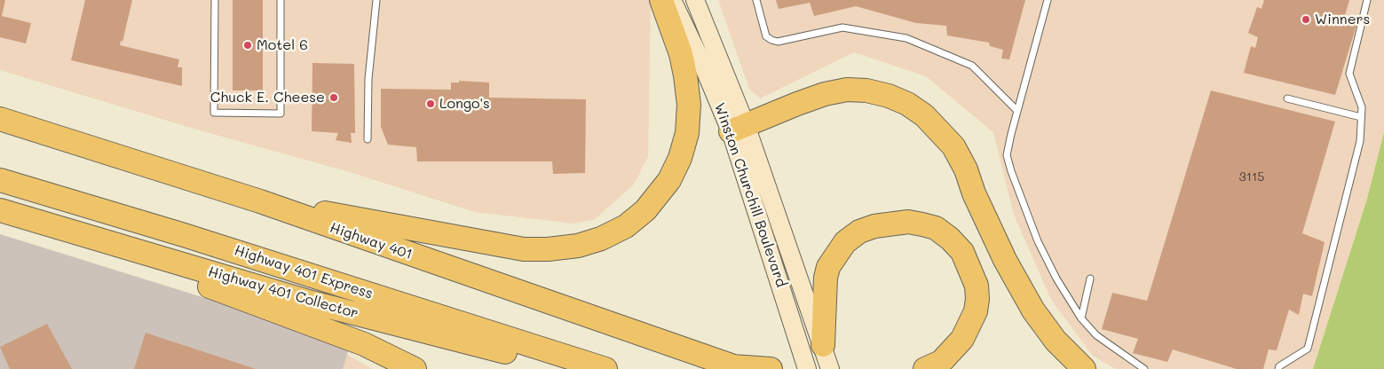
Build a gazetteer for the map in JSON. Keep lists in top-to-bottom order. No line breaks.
{"streets":{"highway":["Highway 401","Highway 401 Express","Highway 401 Collector"],"main road":["Winston Churchill Boulevard"]},"places":["Winners","Motel 6","Chuck E. Cheese","Longo's"],"house_numbers":["3115"]}
